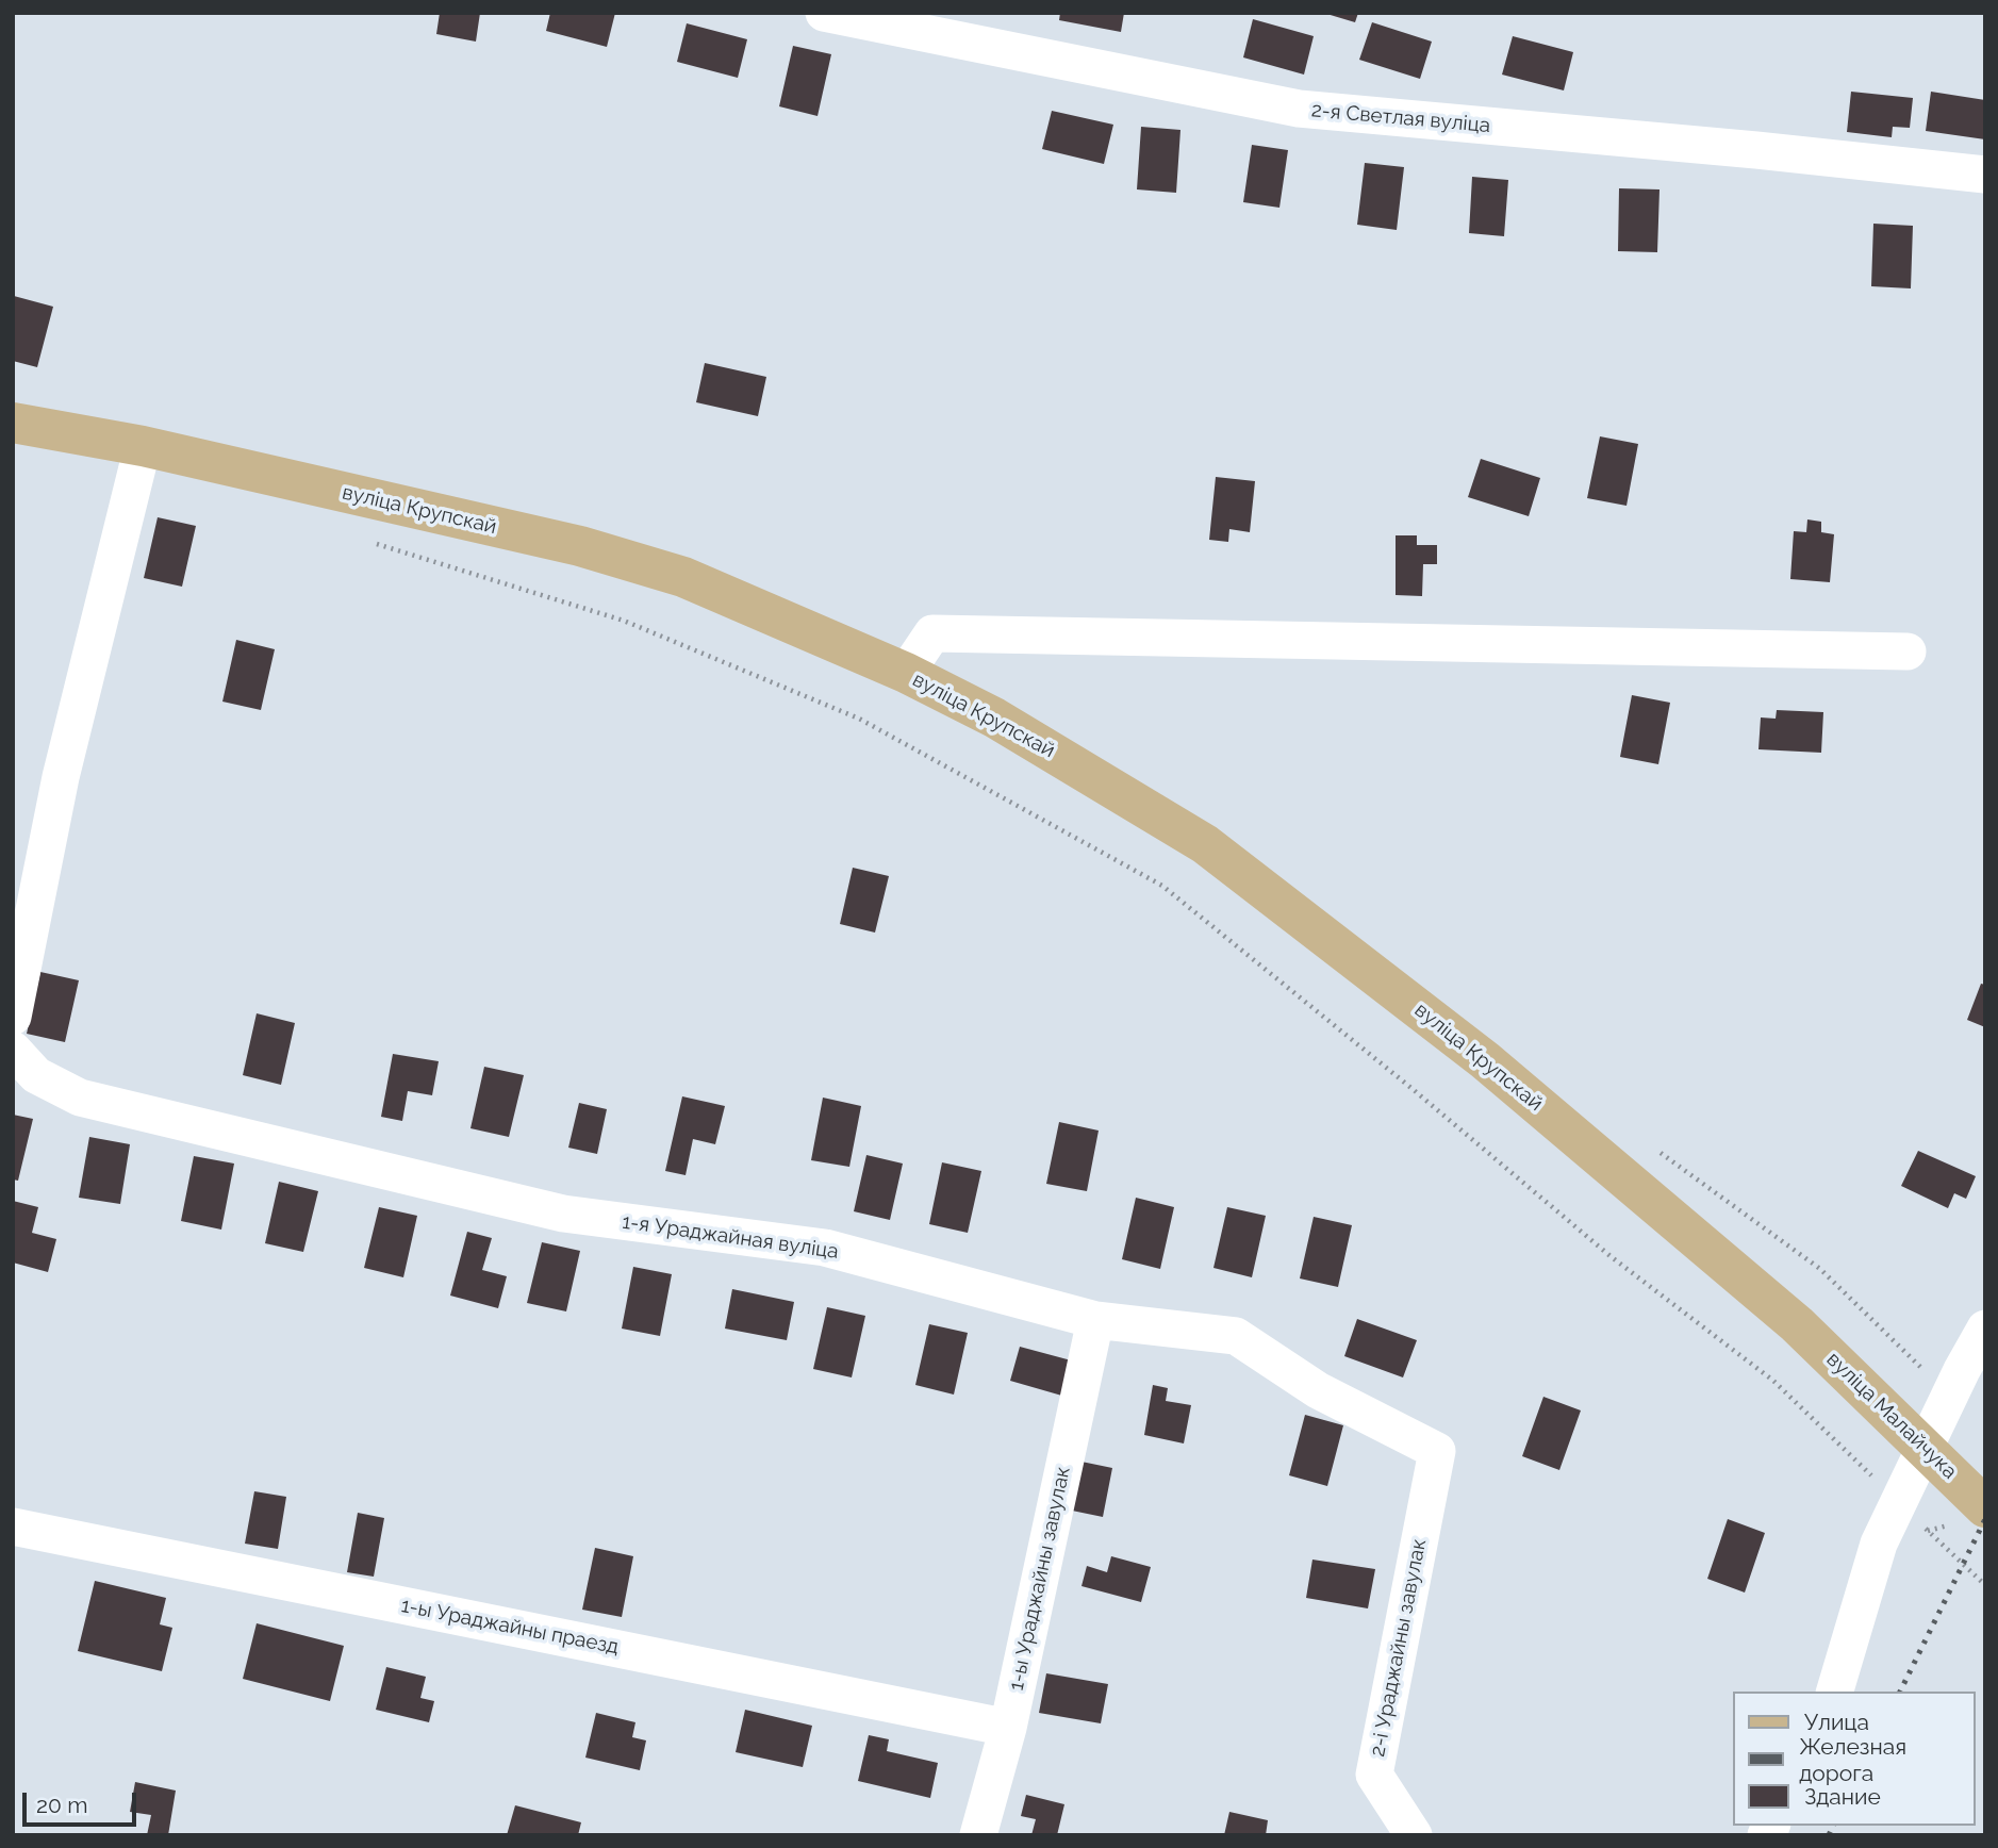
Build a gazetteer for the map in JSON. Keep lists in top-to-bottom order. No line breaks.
{"streets":{"main road":["вуліца Крупскай","вуліца Малайчука"],"street":["2-я Светлая вуліца","1-я Ураджайная вуліца","1-ы Ураджайны завулак","1-ы Ураджайны праезд","2-і Ураджайны завулак"]},"crossings":[["вуліца Крупскай","вуліца Малайчука"],["1-я Ураджайная вуліца","1-ы Ураджайны завулак"],["1-я Ураджайная вуліца","2-і Ураджайны завулак"],["1-ы Ураджайны завулак","1-ы Ураджайны праезд"]],"legend":["Улица","Железная дорога","Здание"],"scale_bar":"20 m"}
